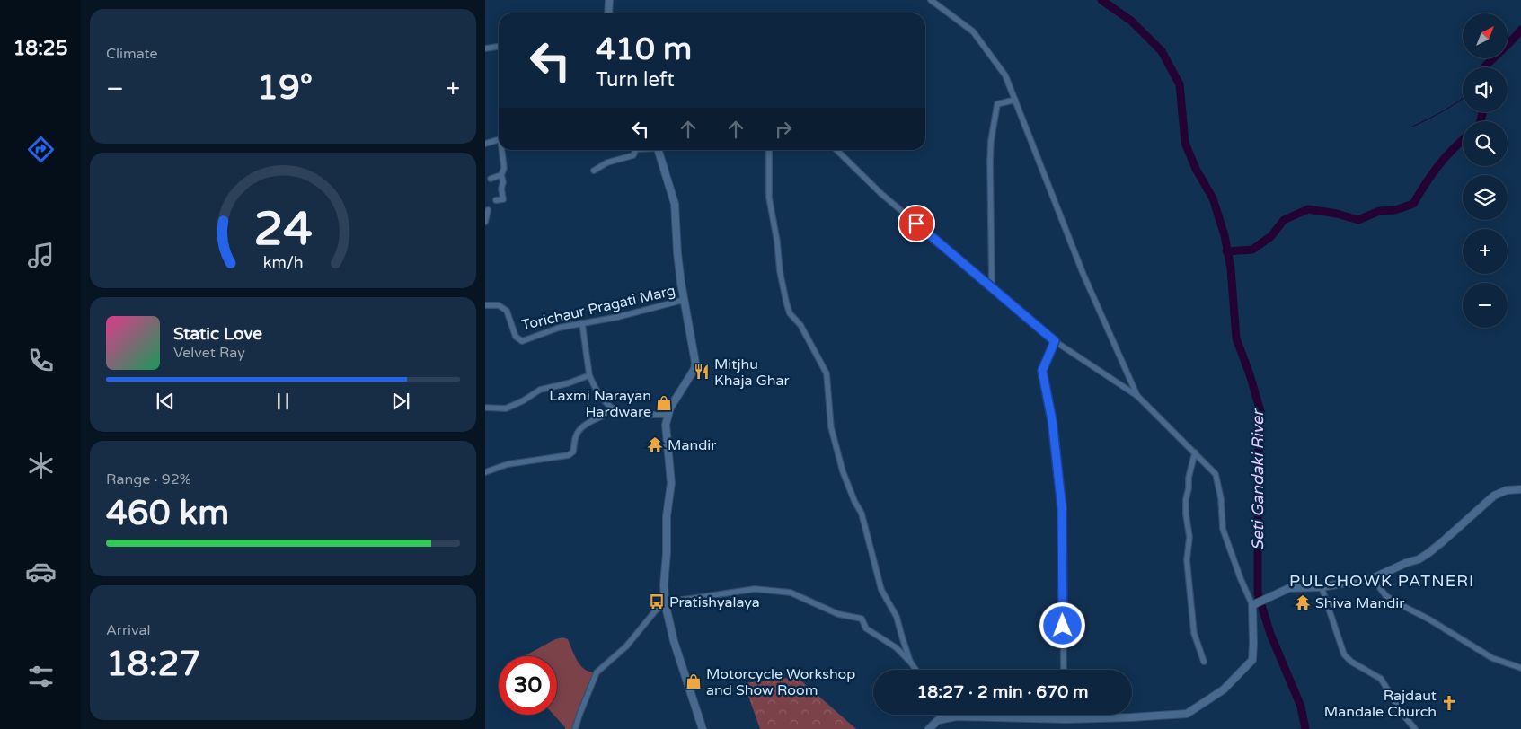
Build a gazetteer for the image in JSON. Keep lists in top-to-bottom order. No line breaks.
{"streets":{"street":["Torichaur Pragati Marg"]},"districts":["PULCHOWK PATNERI"],"water":["Seti Gandaki River"],"places":{"restaurant":["Mitjhu Khaja Ghar"],"shop":["Laxmi Narayan Hardware","Motorcycle Workshop and Show Room"],"temple":["Mandir","Shiva Mandir"],"bus stop":["Pratishyalaya"],"church":["Rajdaut Mandale Church"]},"north":"top right","page":{"tabs":"18:25","tile":["Climate",["Range · 92%","460 km"],["Arrival","18:27"]],"map_buttons":["+","−"],"turn":["410 m","Turn left"],"heat":["−","19°","+"],"song":["Static Love","Velvet Ray"],"limit":"30","trip":"18:27 · 2 min · 670 m","gauge":["24","km/h"]}}
